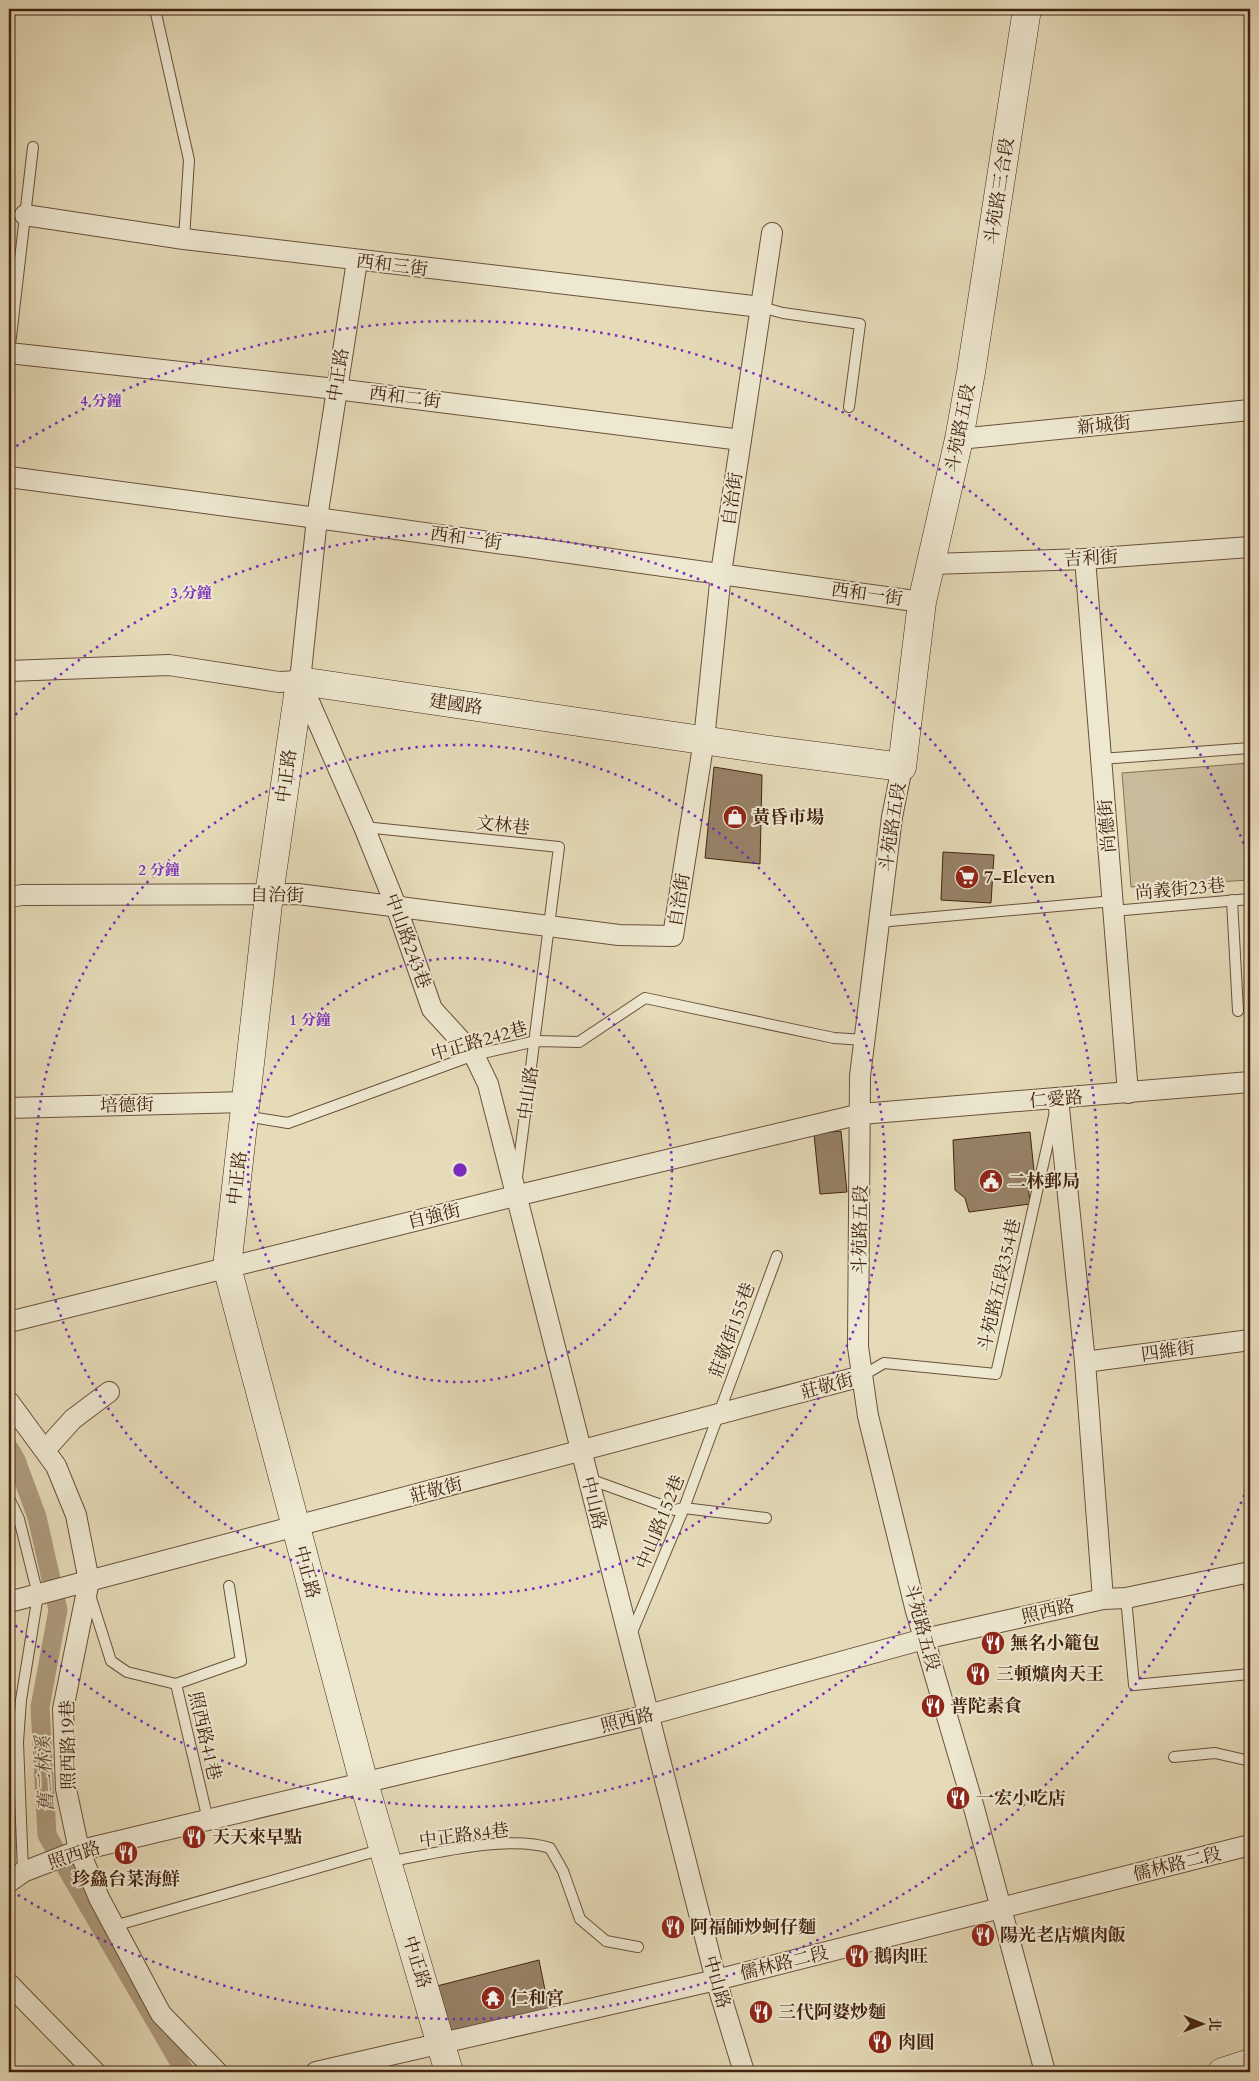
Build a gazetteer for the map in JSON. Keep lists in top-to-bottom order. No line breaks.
{"streets":{"main road":["斗苑路三合段","中正路","斗苑路五段","建國路"],"street":["西和三街","西和二街","新城街","自治街","西和一街","吉利街","尚德街","中山路243巷","中山路","仁愛路","培德街","自強街","四維街","莊敬街","照西路","照西路19巷","儒林路二段"],"lane":["文林巷","尚義街23巷","中正路242巷","斗苑路五段354巷","莊敬街155巷","中山路152巷","照西路41巷","中正路84巷"]},"crossings":[["斗苑路三合段","斗苑路五段"],["西和三街","中正路"],["西和三街","自治街"],["中正路","西和二街"],["中正路","自治街"],["中正路","西和一街"],["中正路","建國路"],["中正路","中山路243巷"],["中正路","中正路242巷"],["中正路","培德街"],["中正路","自強街"],["中正路","莊敬街"],["中正路","照西路"],["中正路","中正路84巷"],["中正路","儒林路二段"],["西和二街","自治街"],["新城街","斗苑路五段"],["斗苑路五段","西和一街"],["斗苑路五段","吉利街"],["斗苑路五段","建國路"],["斗苑路五段","尚義街23巷"],["斗苑路五段","中正路242巷"],["斗苑路五段","仁愛路"],["斗苑路五段","自強街"],["斗苑路五段","斗苑路五段354巷"],["斗苑路五段","莊敬街"],["斗苑路五段","照西路"],["斗苑路五段","儒林路二段"],["自治街","西和一街"],["自治街","建國路"],["自治街","文林巷"],["自治街","中山路243巷"],["自治街","中山路"],["吉利街","尚德街"],["建國路","中山路243巷"],["文林巷","中山路243巷"],["文林巷","中山路"],["尚德街","尚義街23巷"],["尚德街","仁愛路"],["中山路243巷","中正路242巷"],["中山路243巷","中山路"],["中山路243巷","自強街"],["中正路242巷","中山路"],["中正路242巷","培德街"],["中山路","自強街"],["中山路","莊敬街"],["中山路","中山路152巷"],["中山路","照西路"],["中山路","儒林路二段"],["仁愛路","自強街"],["仁愛路","斗苑路五段354巷"],["斗苑路五段354巷","莊敬街"],["莊敬街155巷","莊敬街"],["莊敬街155巷","中山路152巷"],["莊敬街","中山路152巷"],["莊敬街","照西路19巷"],["照西路","照西路41巷"],["照西路","照西路19巷"]],"water":["舊二林溪"],"places":{"shop":["黃昏市場"],"supermarket":["7-Eleven"],"public building":["二林郵局"],"restaurant":["無名小籠包","三頓爌肉天王","普陀素食","一宏小吃店","天天來早點","珍鱻台菜海鮮","阿福師炒蚵仔麵","陽光老店爌肉飯","鵝肉旺","三代阿婆炒麵","肉圓"],"temple":["仁和宮"]},"north":"right","rings":["4 分鐘","3 分鐘","2 分鐘","1 分鐘"]}
